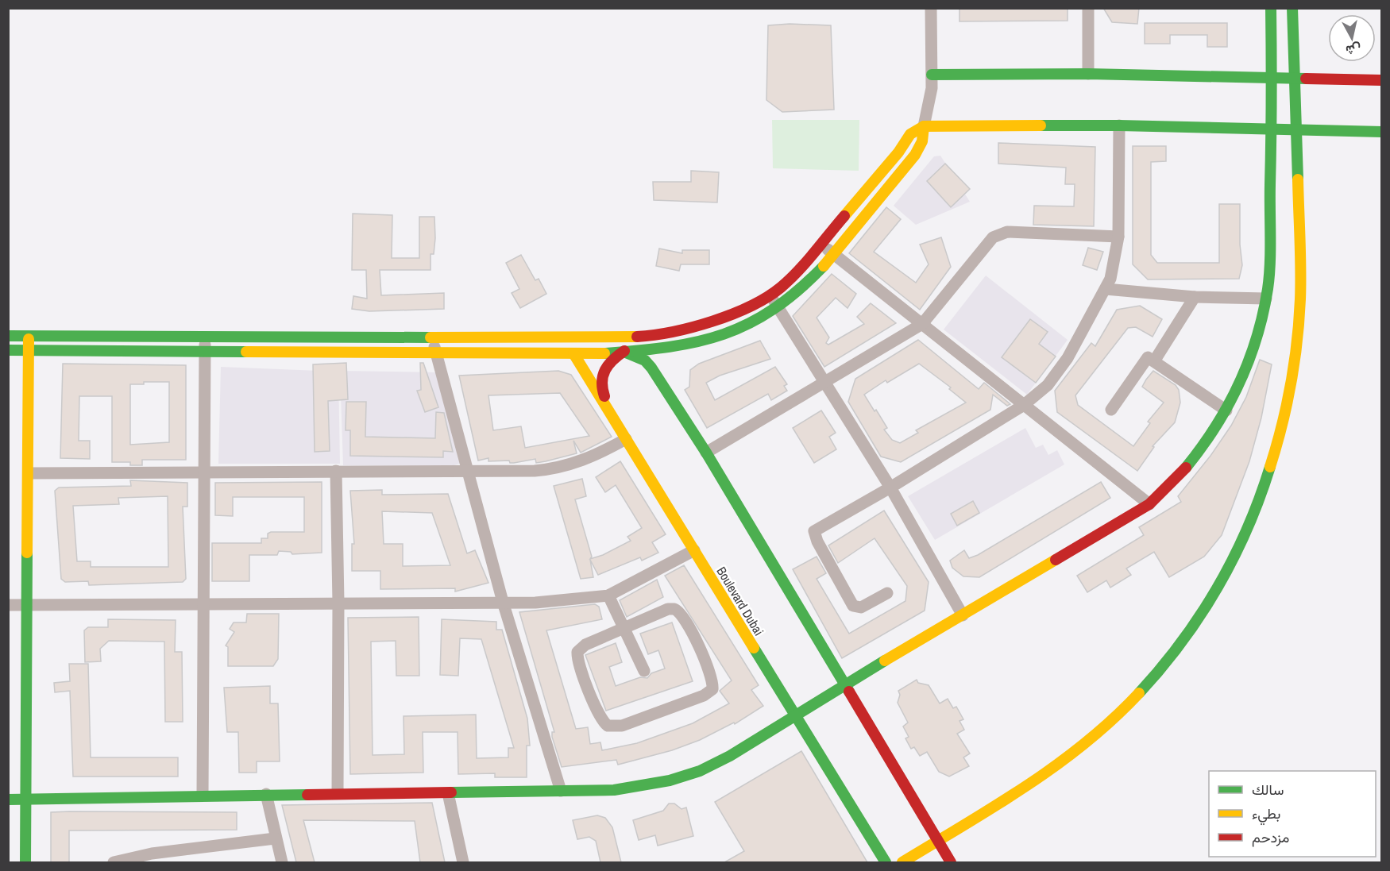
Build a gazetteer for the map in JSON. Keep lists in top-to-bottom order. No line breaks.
{"streets":{"street":["Boulevard Dubai"]},"legend":["سالك","بطيء","مزدحم"],"north":"bottom"}
